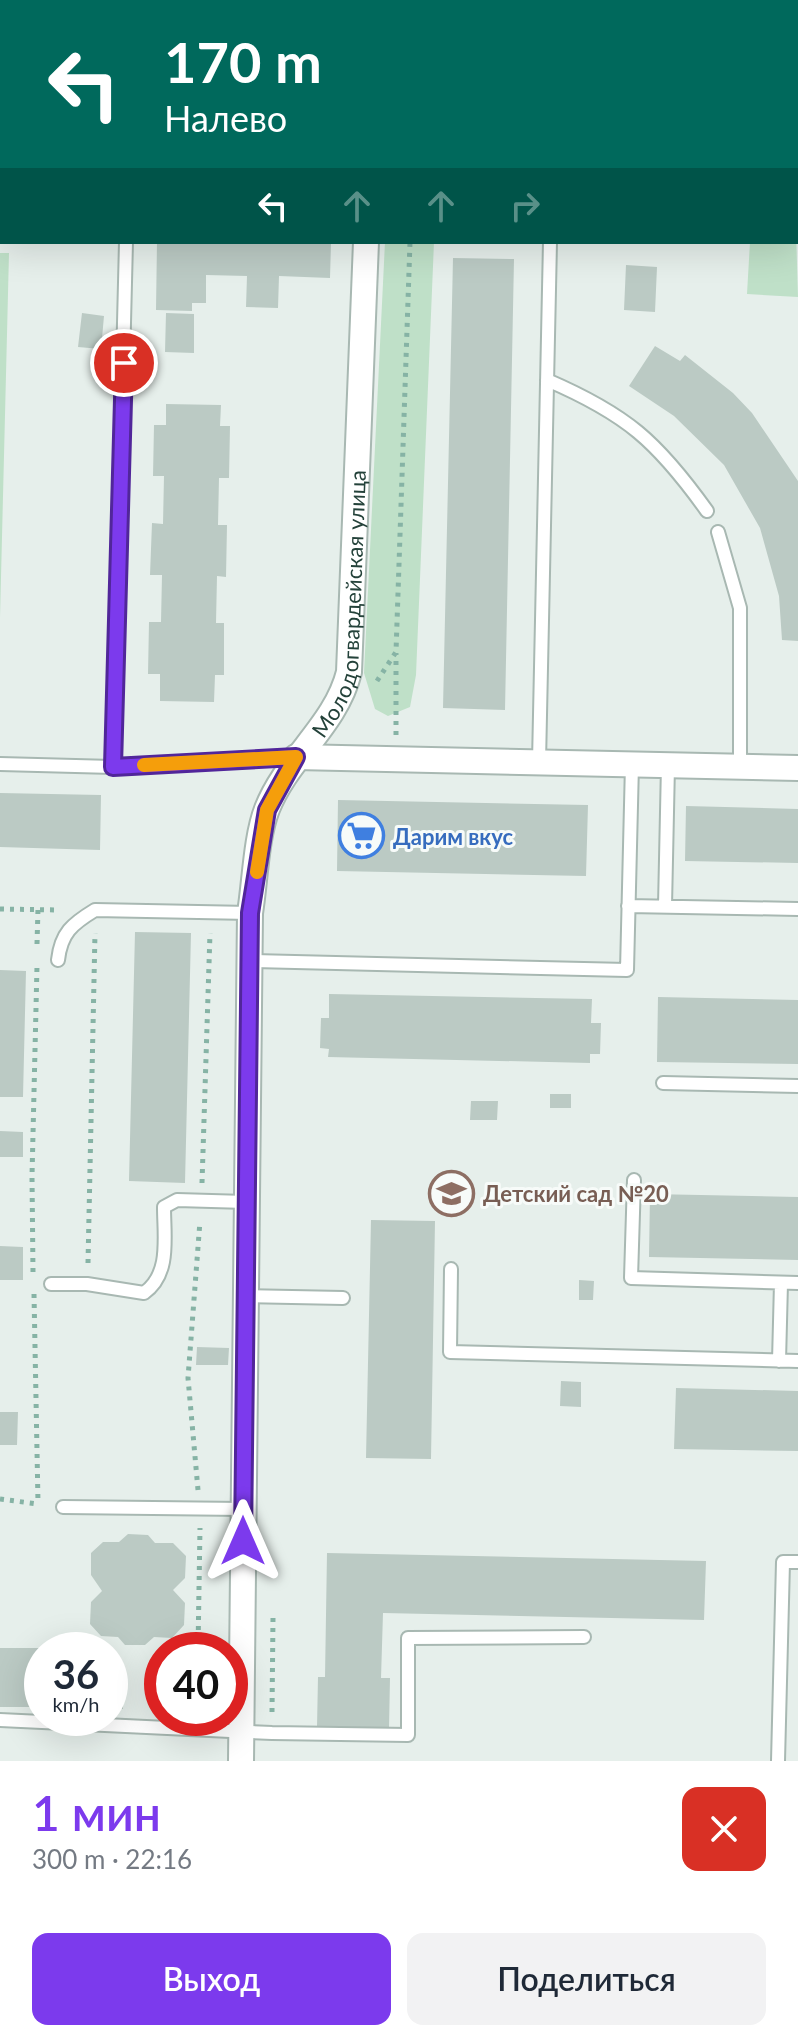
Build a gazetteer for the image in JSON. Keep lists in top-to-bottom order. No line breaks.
{"streets":{"street":["Молодогвардейская улица"]},"places":{"supermarket":["Дарим вкус"],"school or university":["Детский сад №20"]},"page":{"turn":["170 m","Налево"],"speed":"36 km/h","limit":"40","heading":["1 мин","300 m · 22:16"],"buttons":["Выход","Поделиться"]}}
